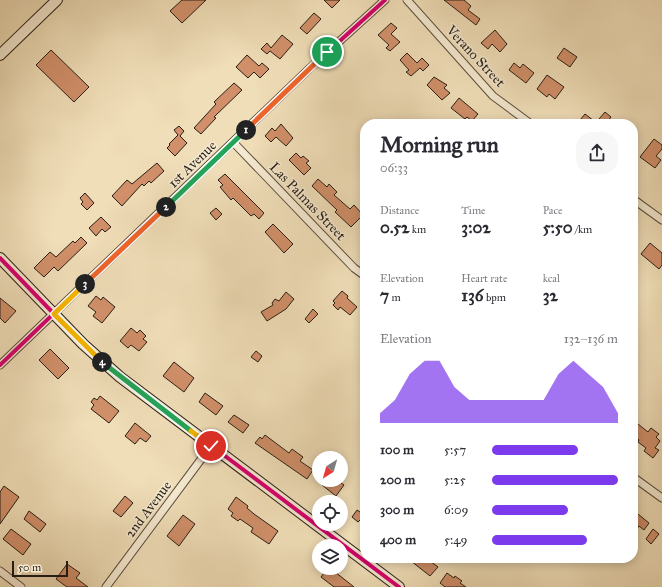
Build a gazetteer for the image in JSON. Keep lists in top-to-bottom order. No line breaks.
{"streets":{"street":["Verano Street","1st Avenue","Las Palmas Street","2nd Avenue"]},"crossings":[["1st Avenue","Las Palmas Street"]],"scale_bar":"50 m","north":"bottom left","page":{"heading":["Morning run","06:33"],"pins":["1","2","3","4"],"stats":[["Distance","0.52 km"],["Time","3:02"],["Pace","5:50 /km"],["Elevation","7 m"],["Heart rate","136 bpm"],["kcal","32"]],"chart":["Elevation","132–136 m"],"list":[{"name":"100 m","note":"5:57"},{"name":"200 m","note":"5:25"},{"name":"300 m","note":"6:09"},{"name":"400 m","note":"5:49"}],"scale":"50 m"}}
